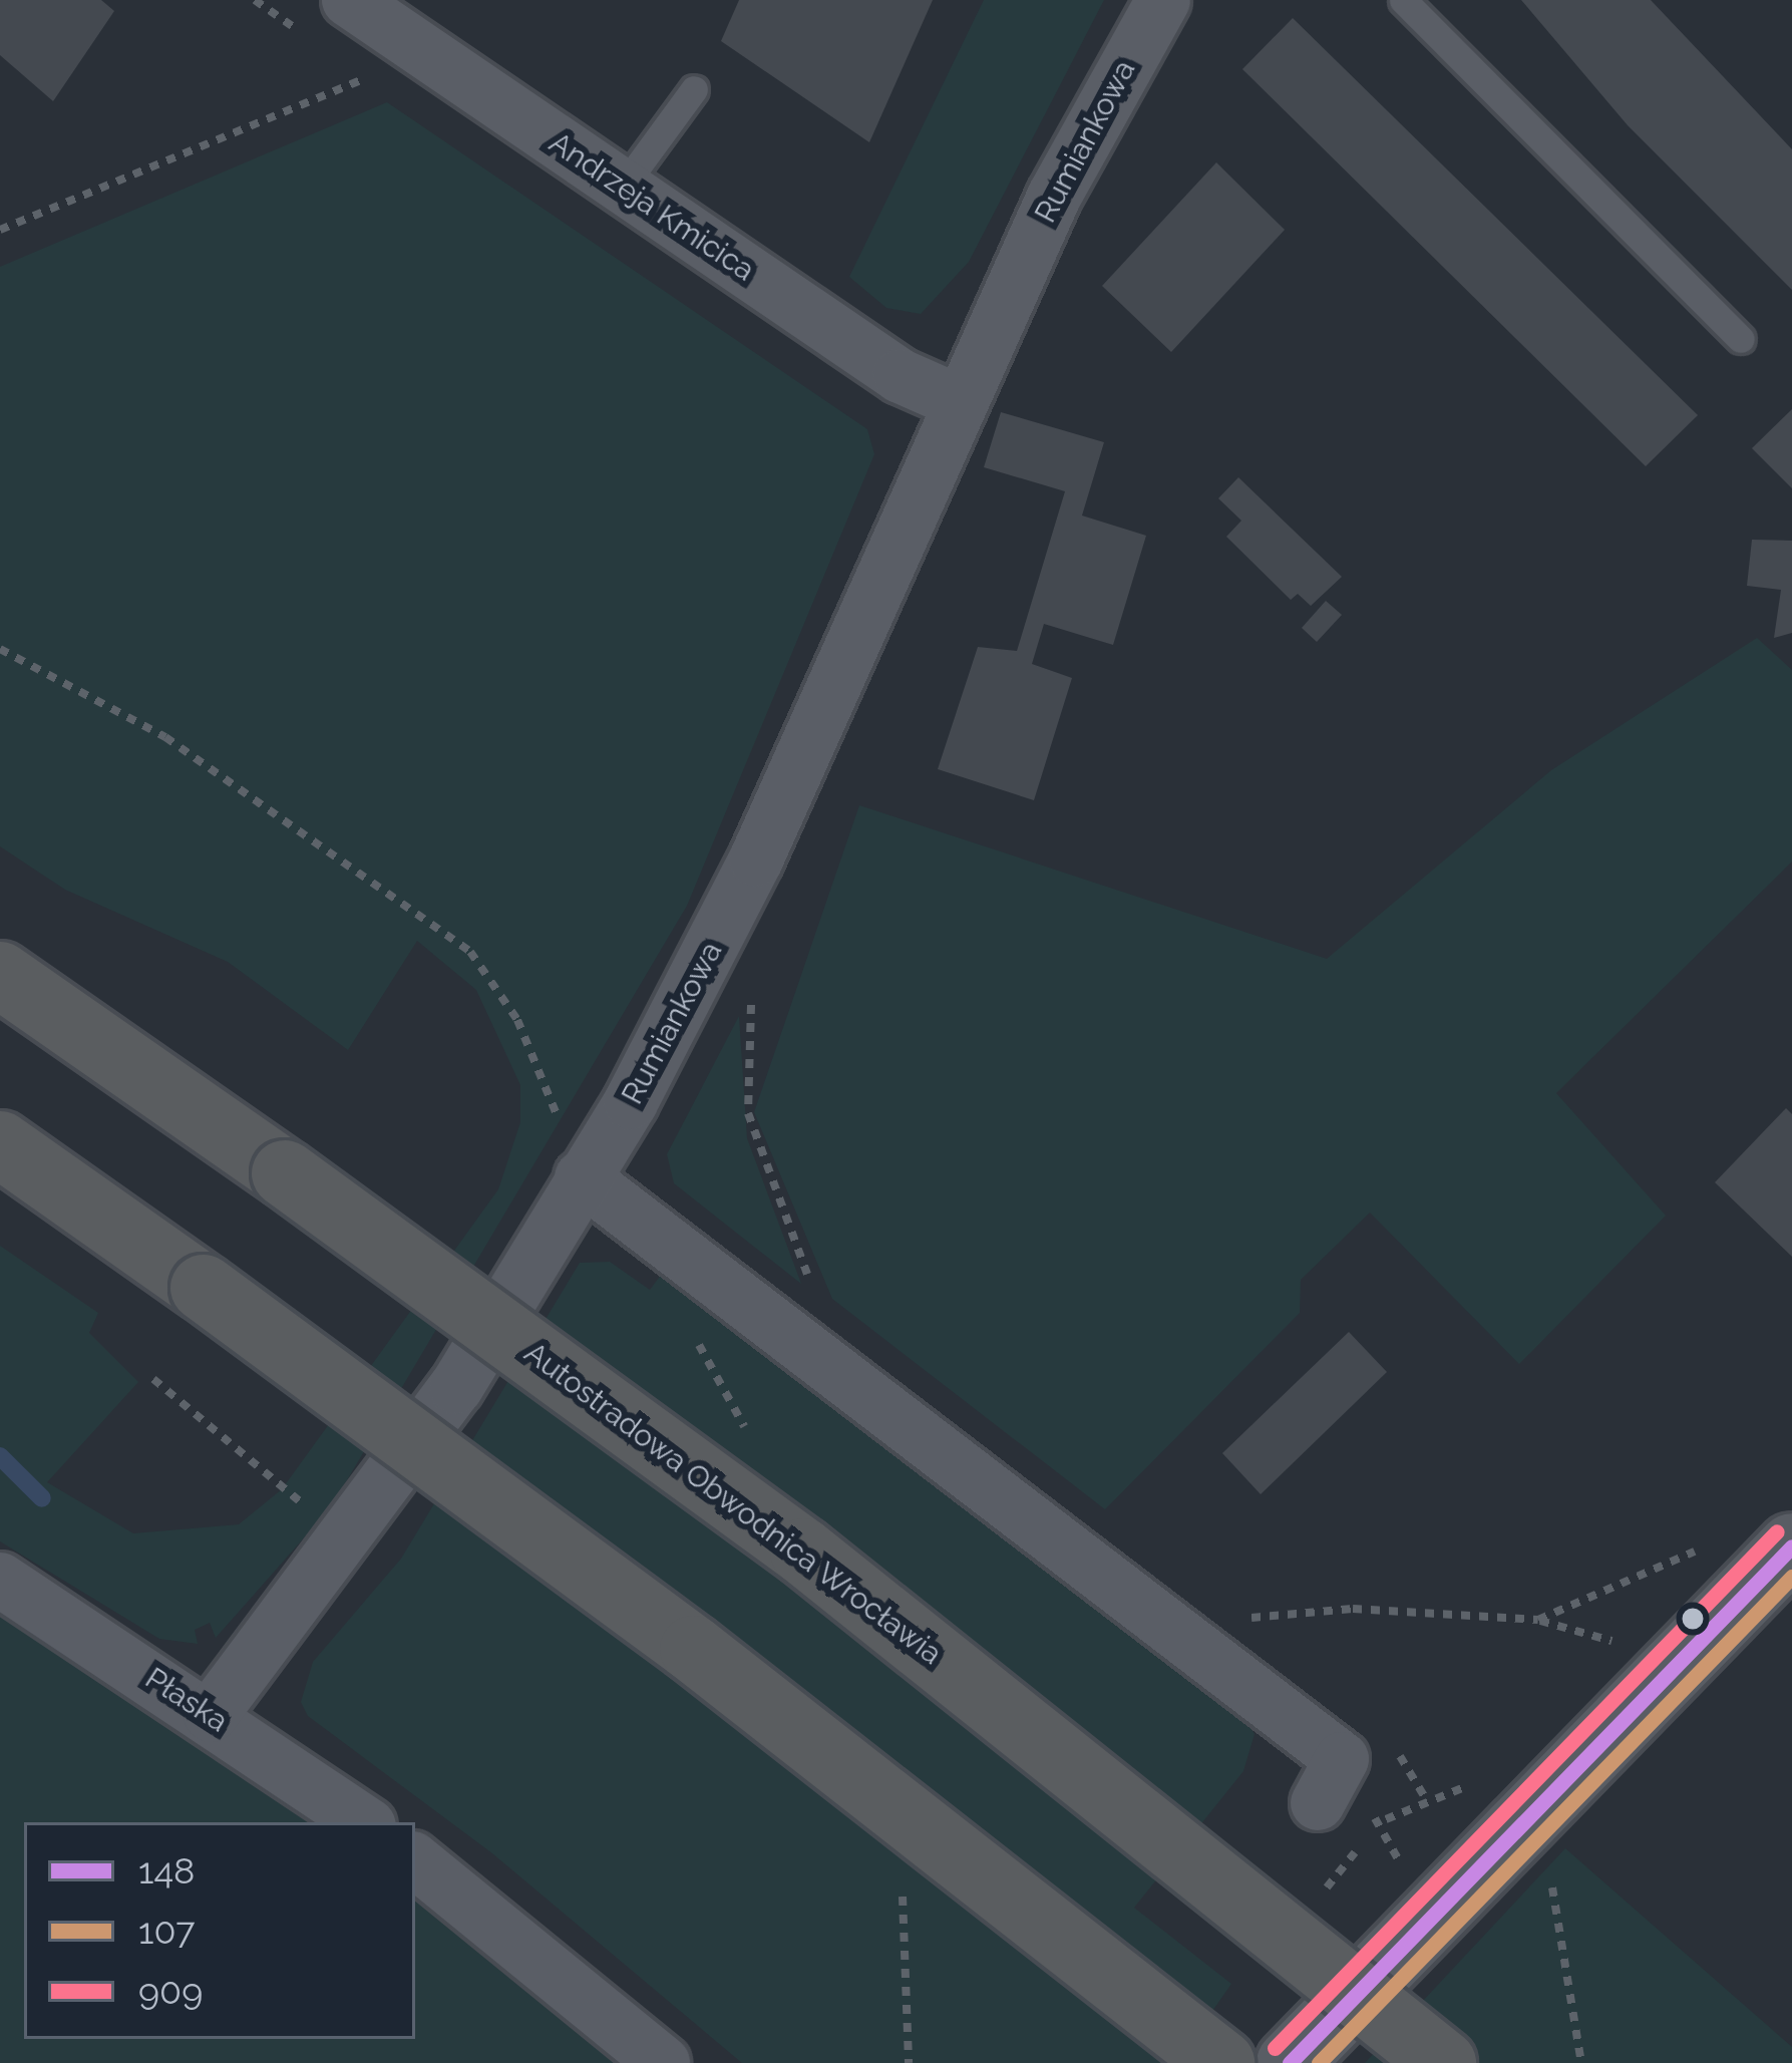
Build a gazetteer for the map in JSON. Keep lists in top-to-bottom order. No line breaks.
{"streets":{"highway":["Autostradowa Obwodnica Wrocławia"],"street":["Rumiankowa","Andrzeja Kmicica","Płaska"]},"crossings":[["Rumiankowa","Andrzeja Kmicica"],["Rumiankowa","Płaska"]],"lines":["transit line 909","transit line 148","transit line 107"],"legend":["148","107","909"]}
